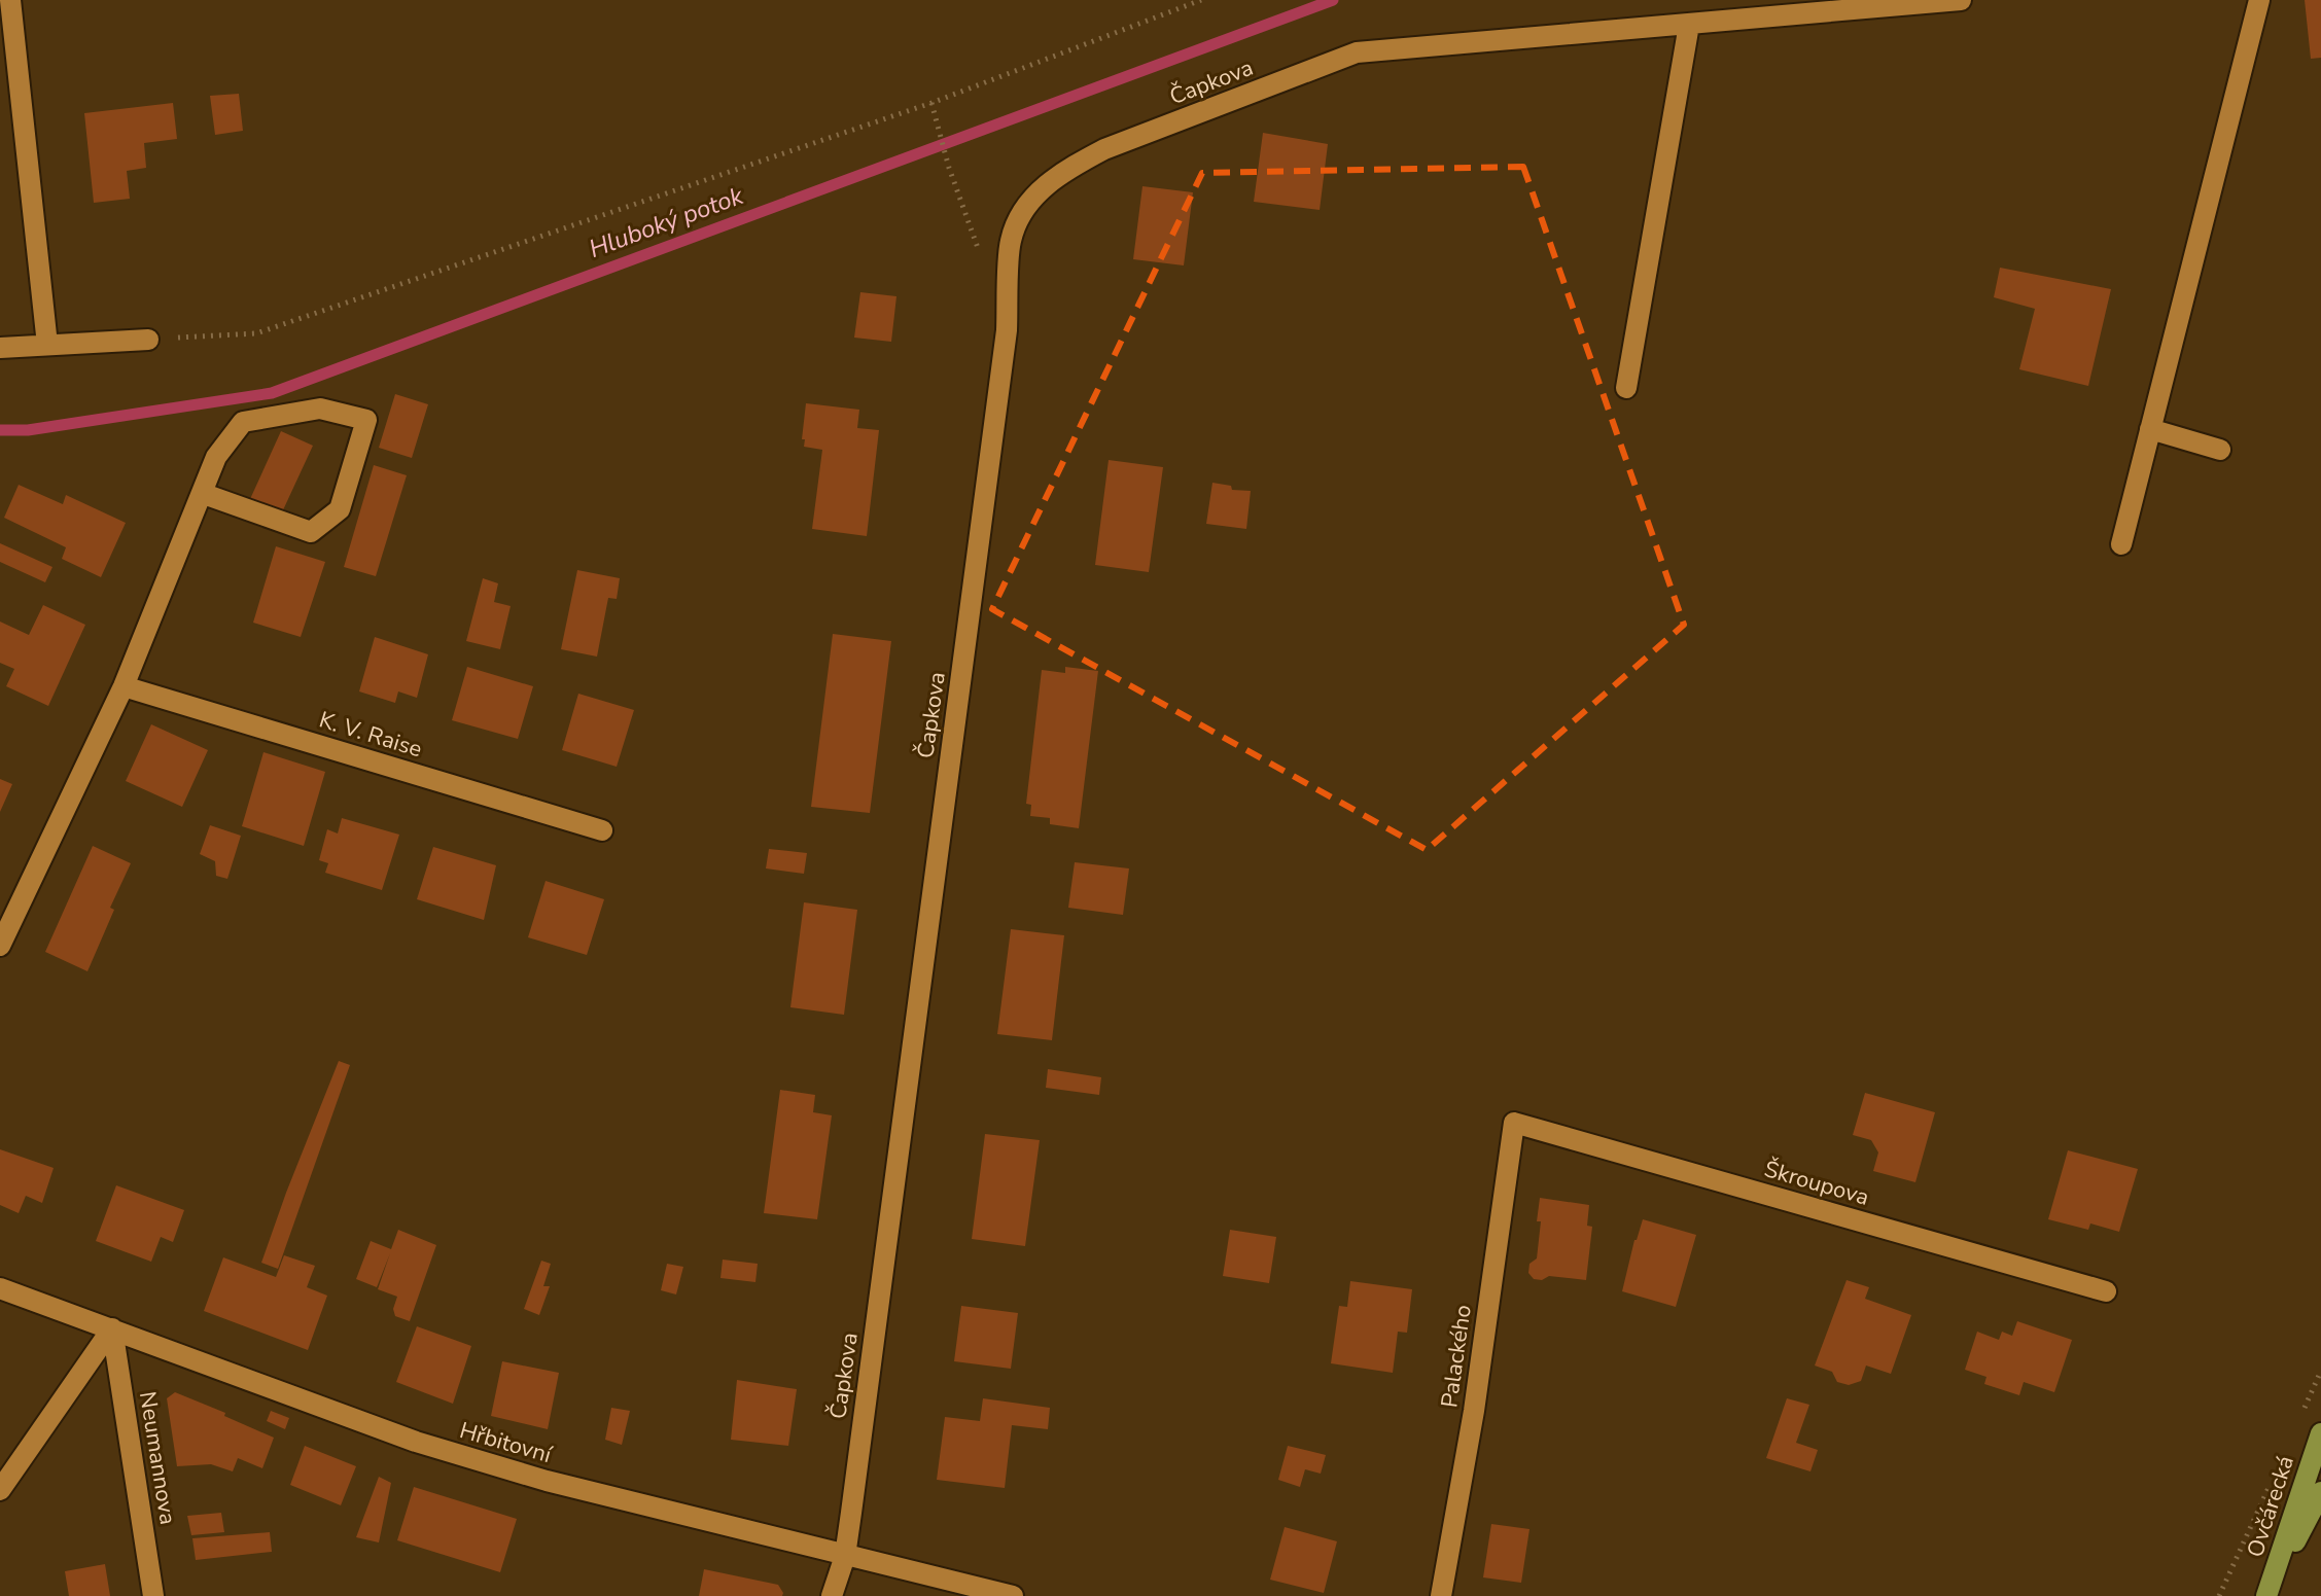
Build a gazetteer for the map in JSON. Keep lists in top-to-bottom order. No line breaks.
{"streets":{"main road":["Ovčárecká"],"street":["Čapkova","K. V. Raise","Škroupova","Palackého","Hřbitovní","Neumannova"]},"crossings":[["Čapkova","Hřbitovní"],["Škroupova","Palackého"],["Hřbitovní","Neumannova"]],"water":["Hluboký potok"]}
